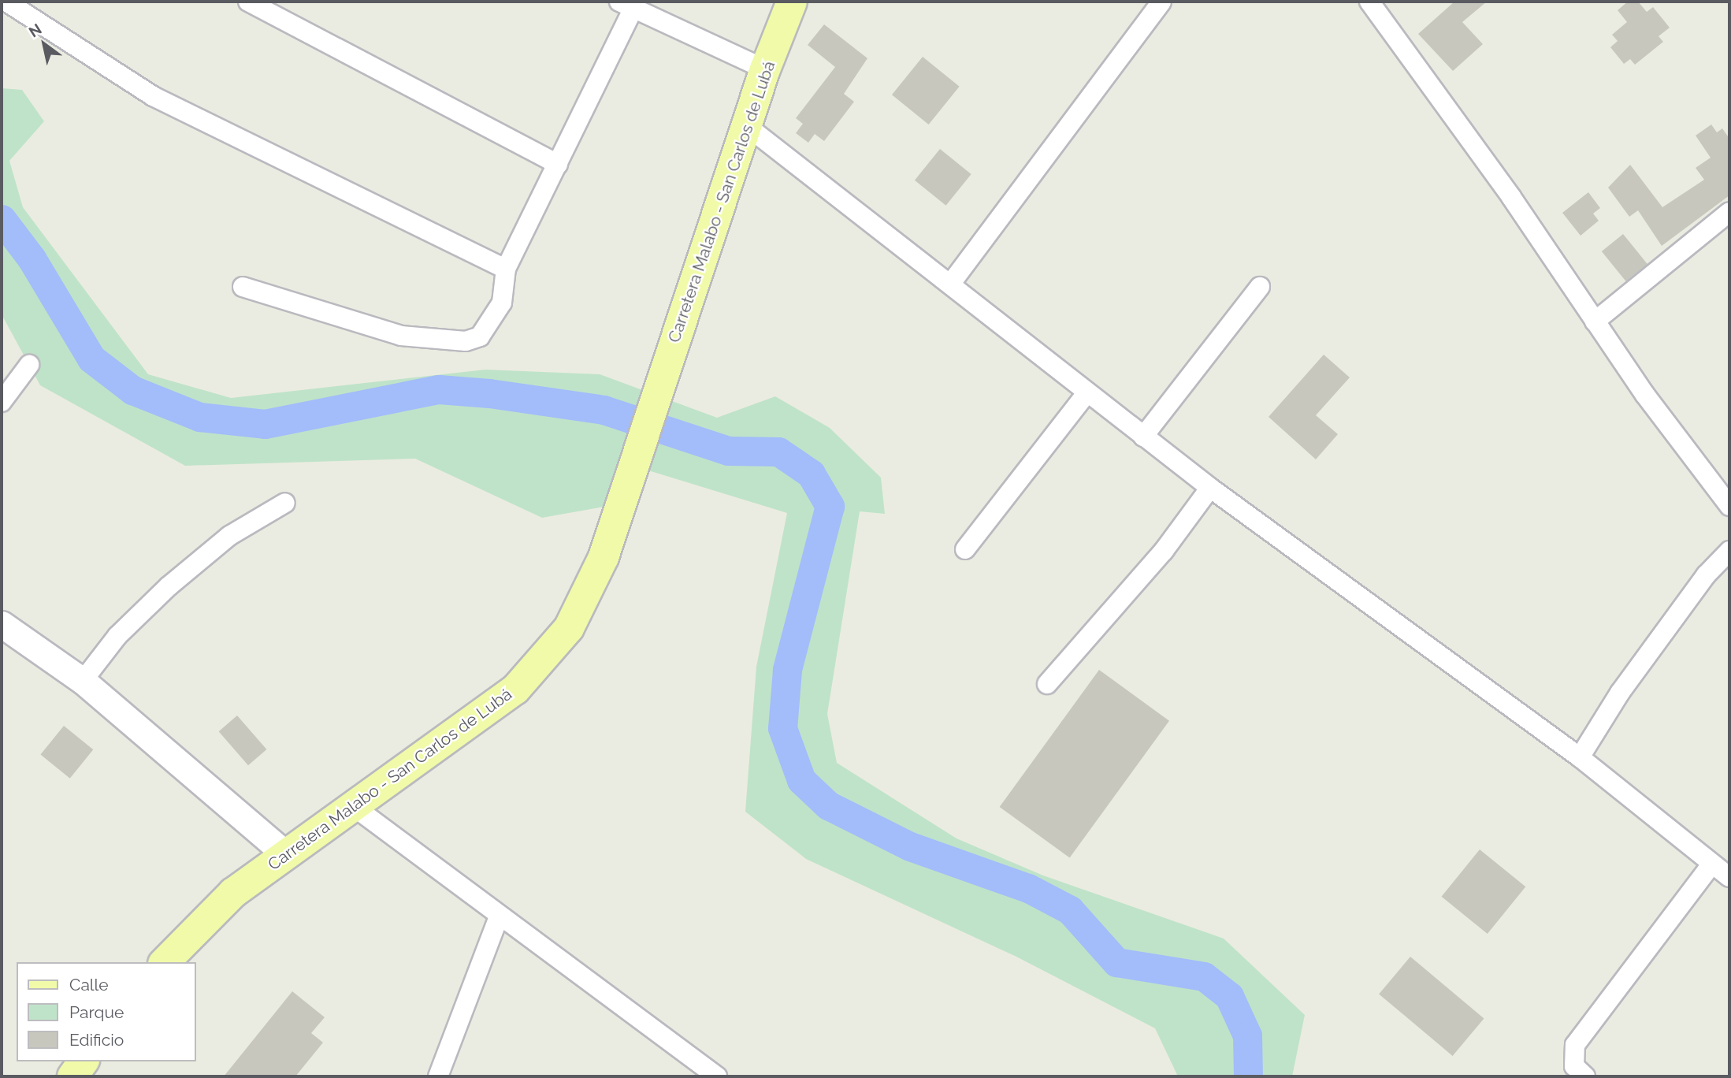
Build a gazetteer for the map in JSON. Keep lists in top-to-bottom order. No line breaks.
{"streets":{"main road":["Carretera Malabo - San Carlos de Lubá"]},"legend":["Calle","Parque","Edificio"],"north":"top left"}
